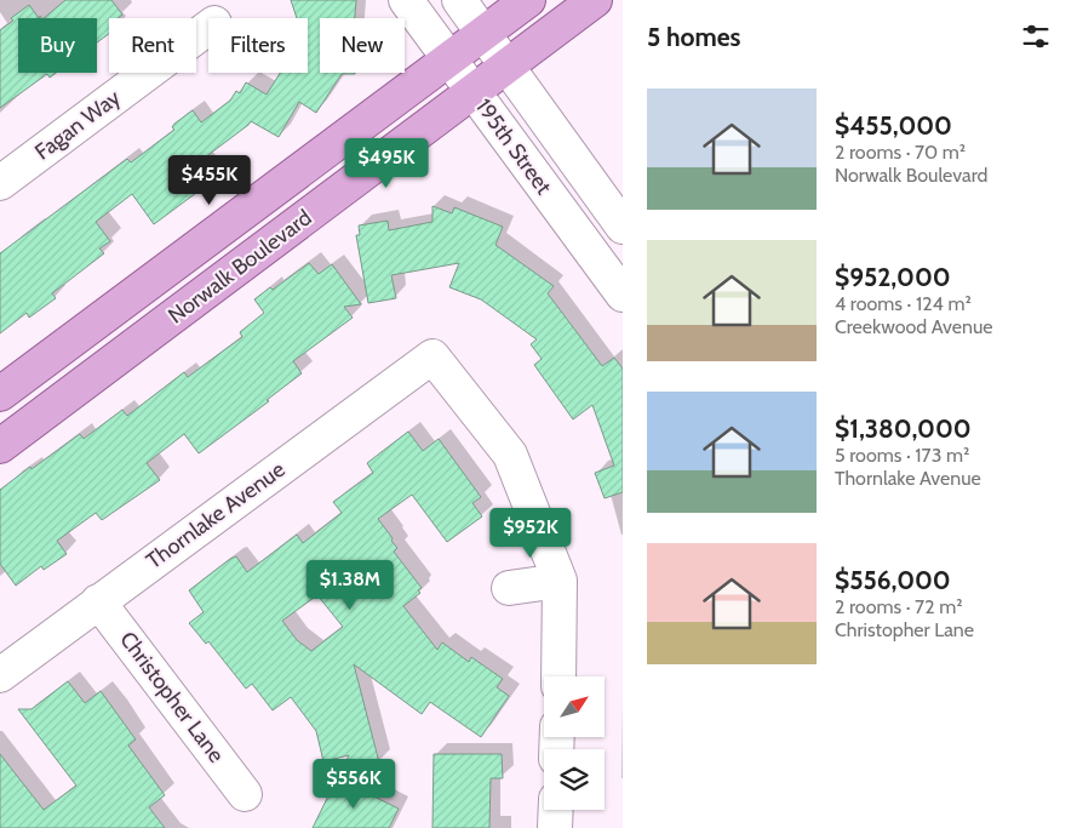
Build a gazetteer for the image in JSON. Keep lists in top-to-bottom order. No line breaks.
{"streets":{"main road":["Norwalk Boulevard"],"street":["Fagan Way","195th Street","Thornlake Avenue","Christopher Lane"]},"crossings":[["195th Street","Norwalk Boulevard"],["Thornlake Avenue","Christopher Lane"]],"north":"top right","page":{"heading":"5 homes","chip":["Buy","Rent","Filters","New"],"list":[{"name":"$455,000","note":"2 rooms · 70 m² · Norwalk Boulevard"},{"name":"$952,000","note":"4 rooms · 124 m² · Creekwood Avenue"},{"name":"$1,380,000","note":"5 rooms · 173 m² · Thornlake Avenue"},{"name":"$556,000","note":"2 rooms · 72 m² · Christopher Lane"}],"price":["$495K","$455K","$952K","$1.38M","$556K"]}}
